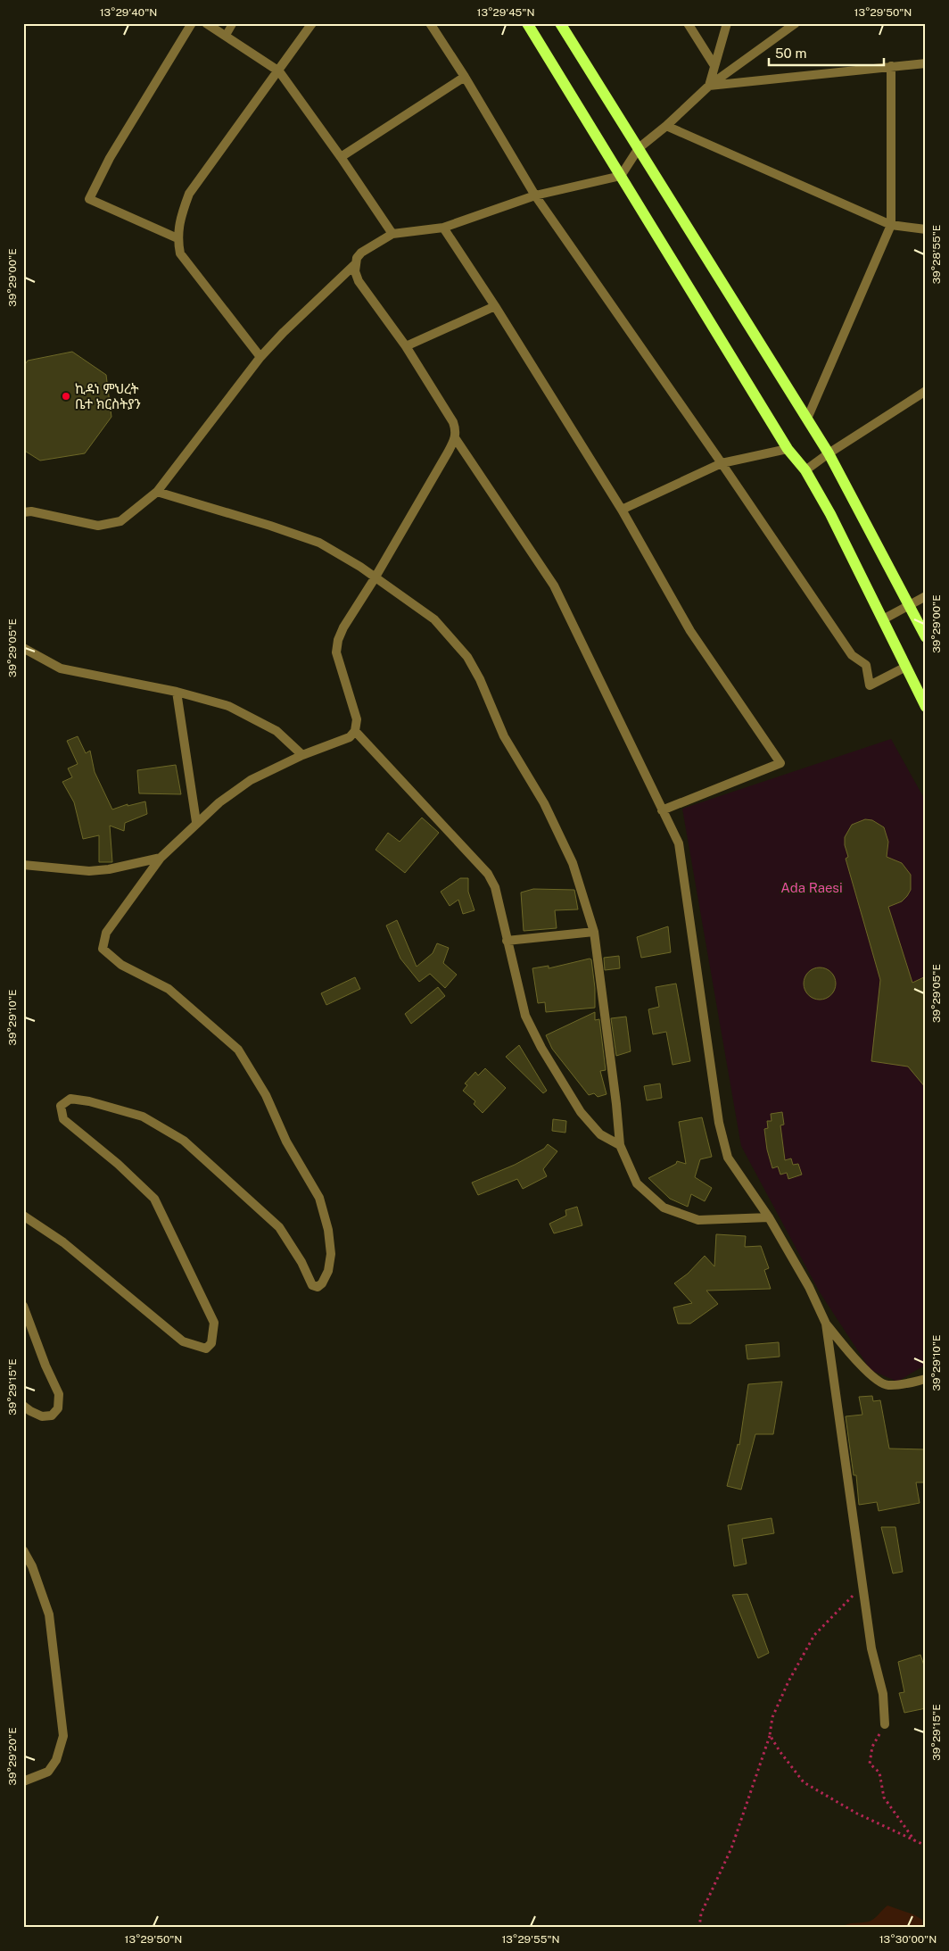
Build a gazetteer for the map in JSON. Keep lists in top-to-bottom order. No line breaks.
{"parks":["Ada Raesi"],"places":["ኪዳነ ምህረት ቤተ ክርስትያን"],"scale_bar":"50 m","coordinates":["13°29'40\"N","13°29'45\"N","13°29'50\"N","39°28'55\"E","39°29'00\"E","39°29'05\"E","39°29'10\"E","39°29'15\"E","39°29'20\"E","13°29'55\"N","13°30'00\"N"]}
